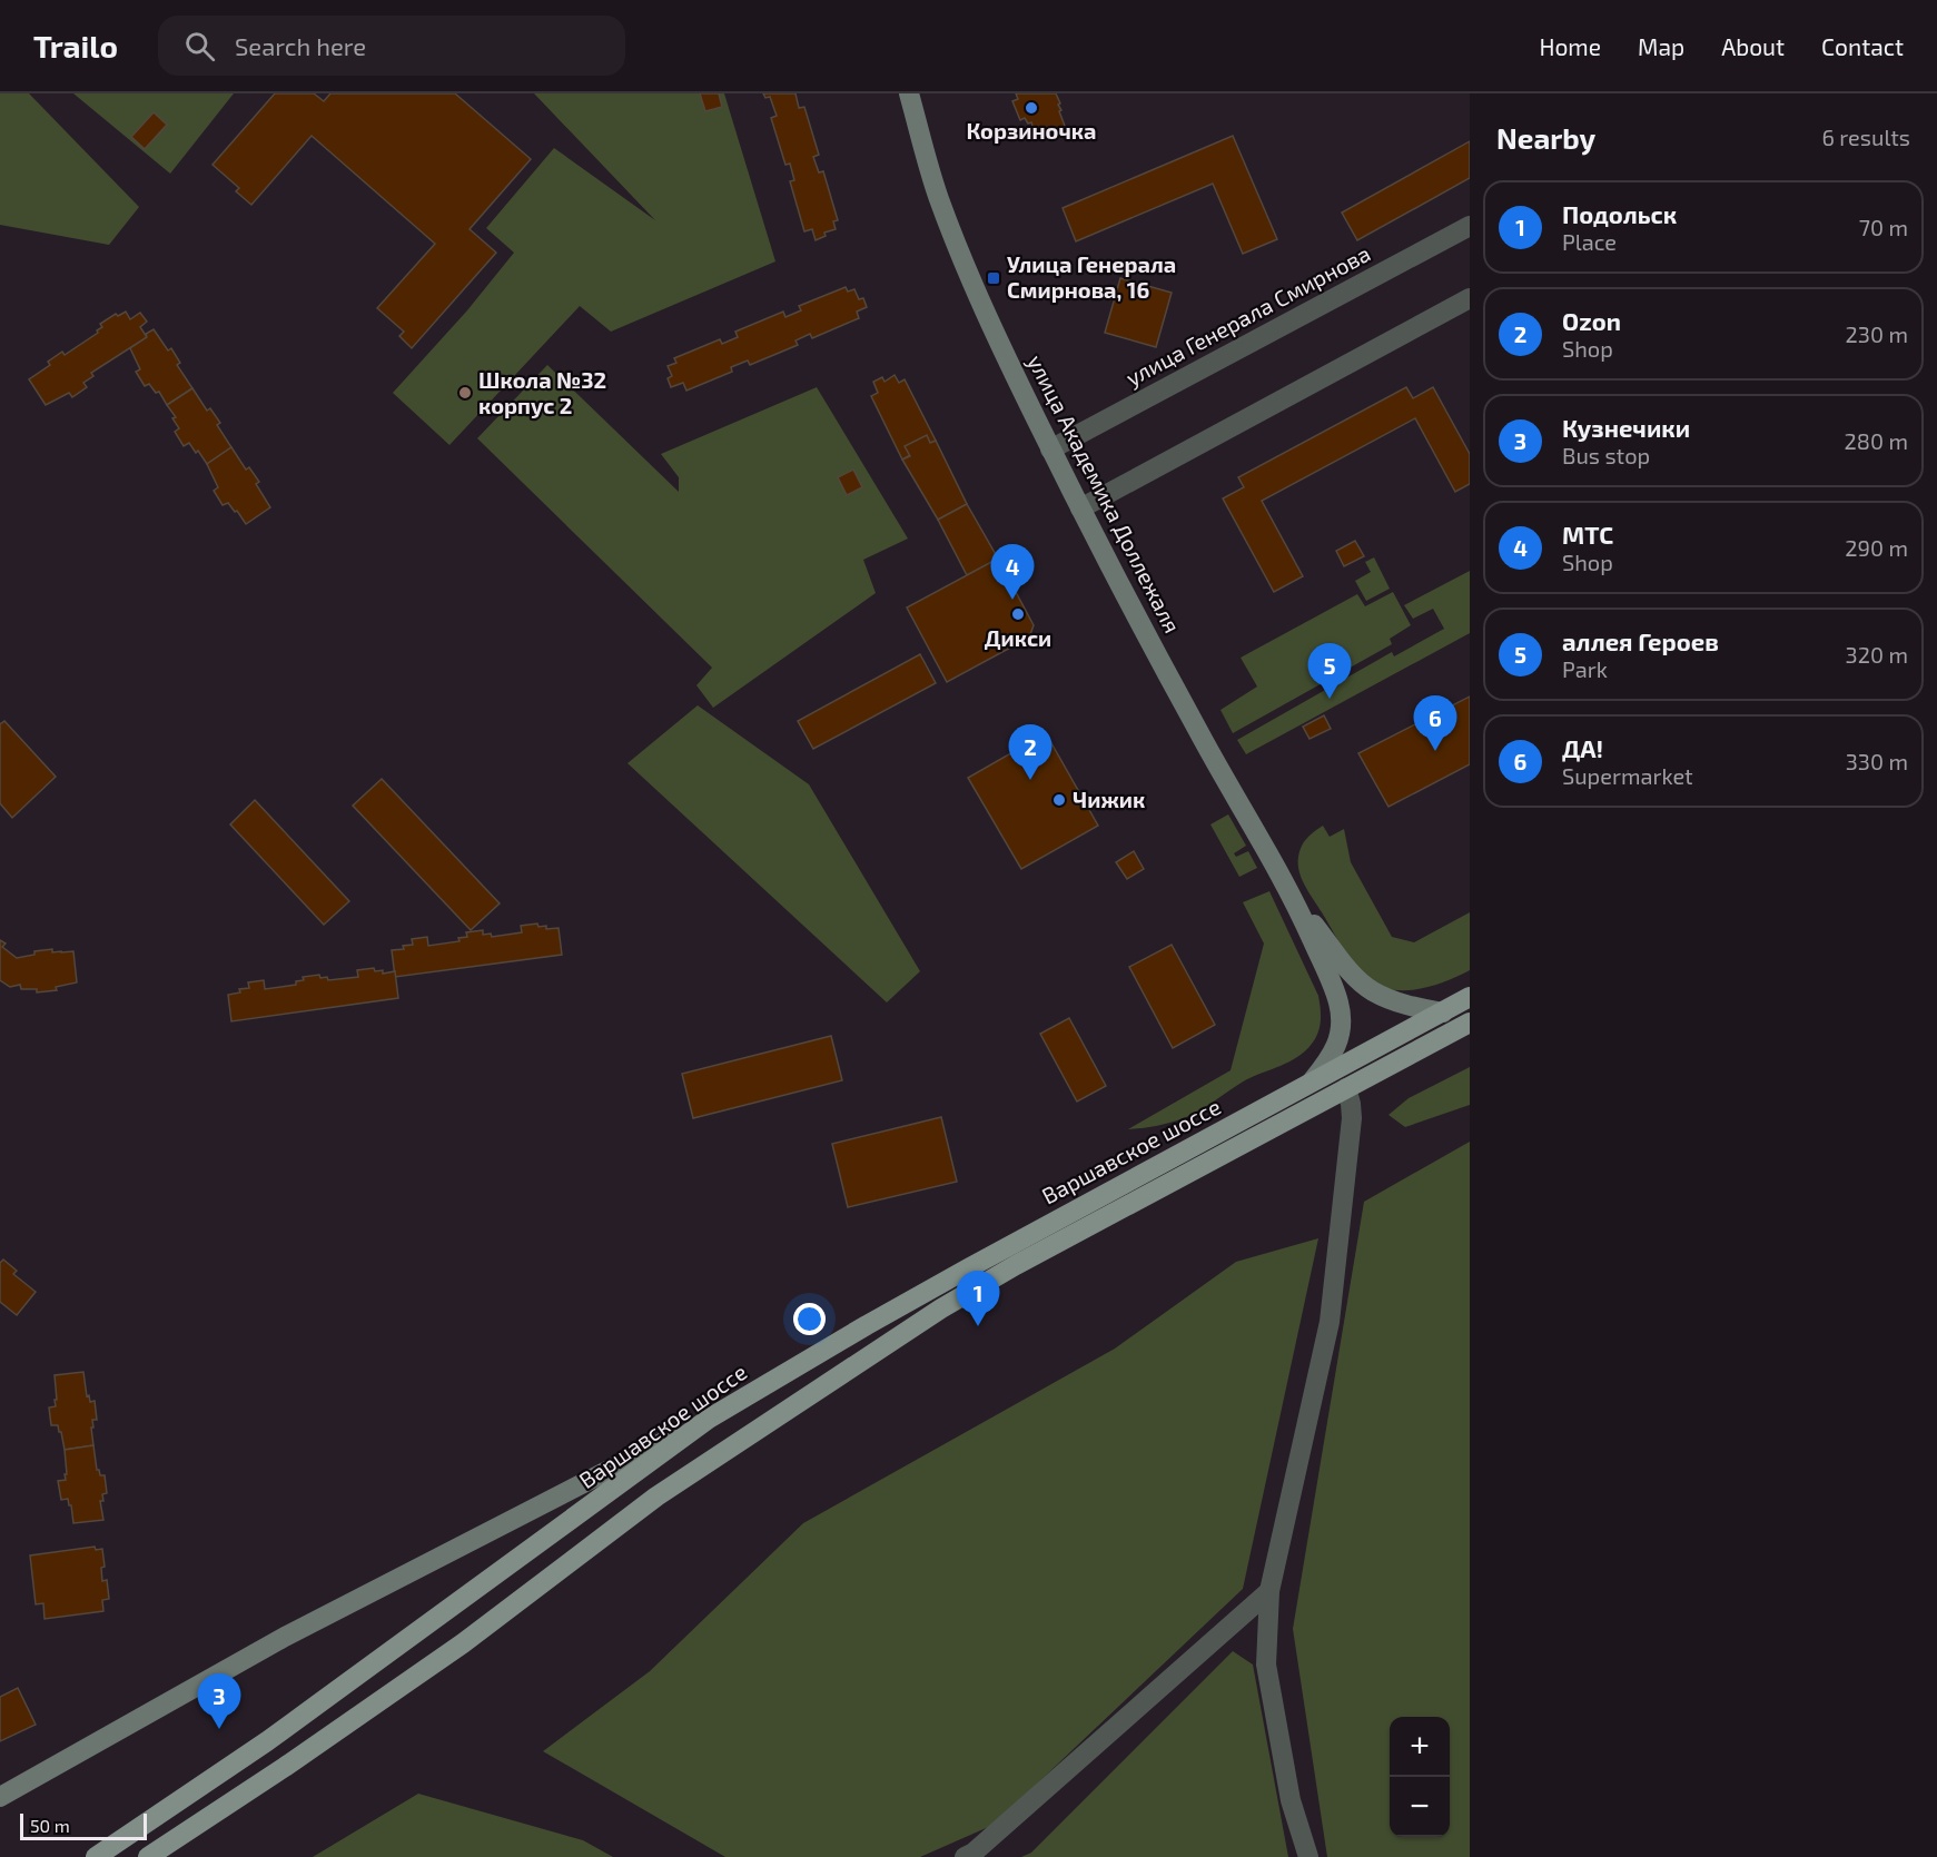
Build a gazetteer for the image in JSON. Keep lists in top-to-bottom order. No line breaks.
{"streets":{"main road":["улица Академика Доллежаля","Варшавское шоссе"],"street":["улица Генерала Смирнова"]},"crossings":[["улица Генерала Смирнова","улица Академика Доллежаля"],["улица Академика Доллежаля","Варшавское шоссе"]],"places":{"other":["Корзиночка","Школа №32 корпус 2","Дикси","Чижик"],"transit":["Улица Генерала Смирнова, 16"]},"scale_bar":"50 m","page":{"header":"Trailo","search":"Search here","nav":["Home","Map","About","Contact"],"heading":["Nearby","6 results"],"list":[{"mark":"1","name":"Подольск","note":"Place","value":"70 m"},{"mark":"2","name":"Ozon","note":"Shop","value":"230 m"},{"mark":"3","name":"Кузнечики","note":"Bus stop","value":"280 m"},{"mark":"4","name":"МТС","note":"Shop","value":"290 m"},{"mark":"5","name":"аллея Героев","note":"Park","value":"320 m"},{"mark":"6","name":"ДА!","note":"Supermarket","value":"330 m"}],"pins":["4","5","6","2","1","3"],"map_buttons":["+","−"],"scale":"50 m"}}
